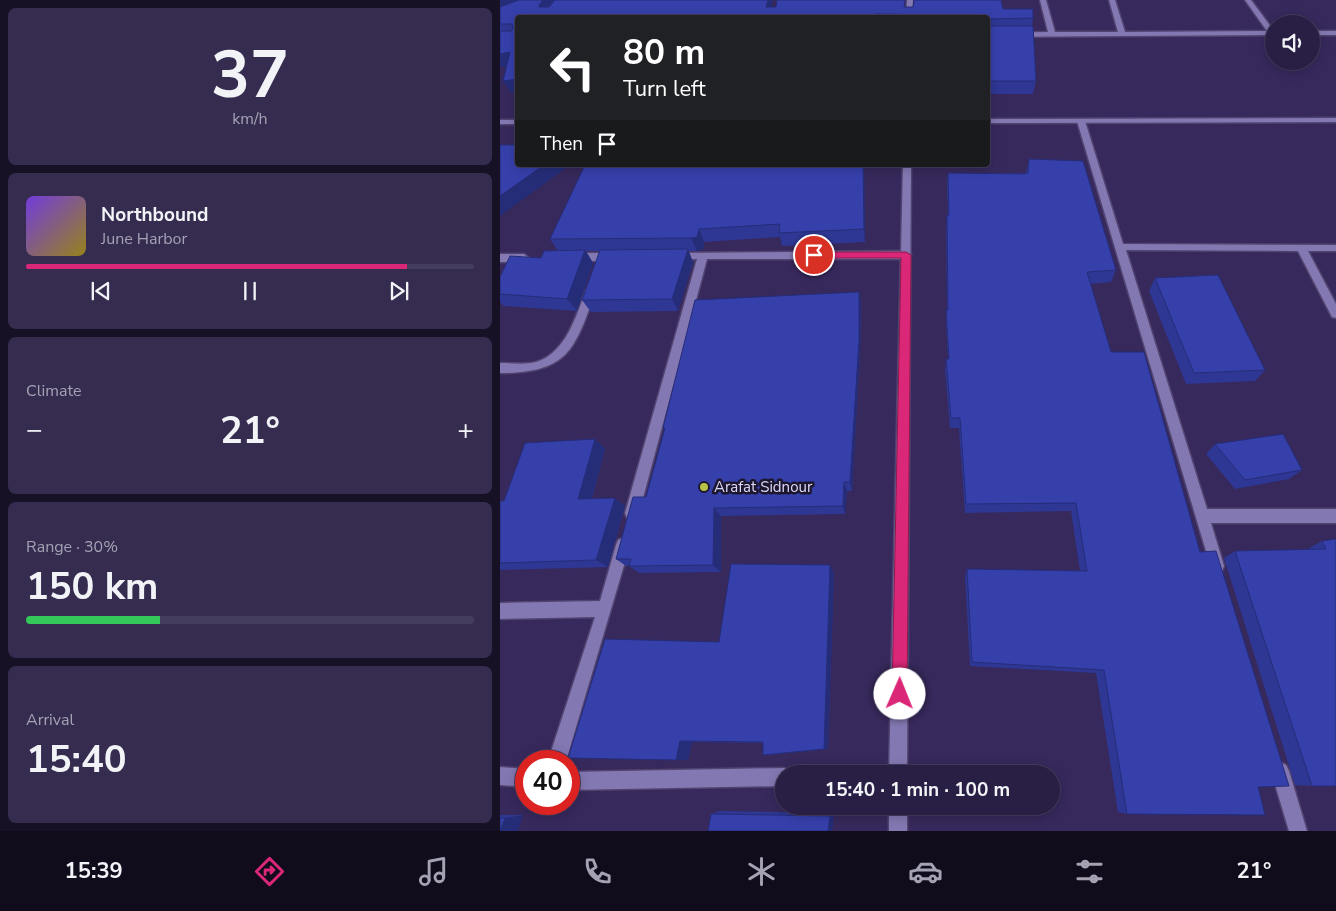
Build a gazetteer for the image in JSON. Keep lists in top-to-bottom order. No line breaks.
{"places":["Arafat Sidnour"],"page":{"tile":[["37","km/h"],"Climate",["Range · 30%","150 km"],["Arrival","15:40"]],"turn":["80 m","Turn left"],"then":"Then","song":["Northbound","June Harbor"],"heat":["−","21°","+"],"limit":"40","trip":"15:40 · 1 min · 100 m","tabs":["15:39","21°"]}}
